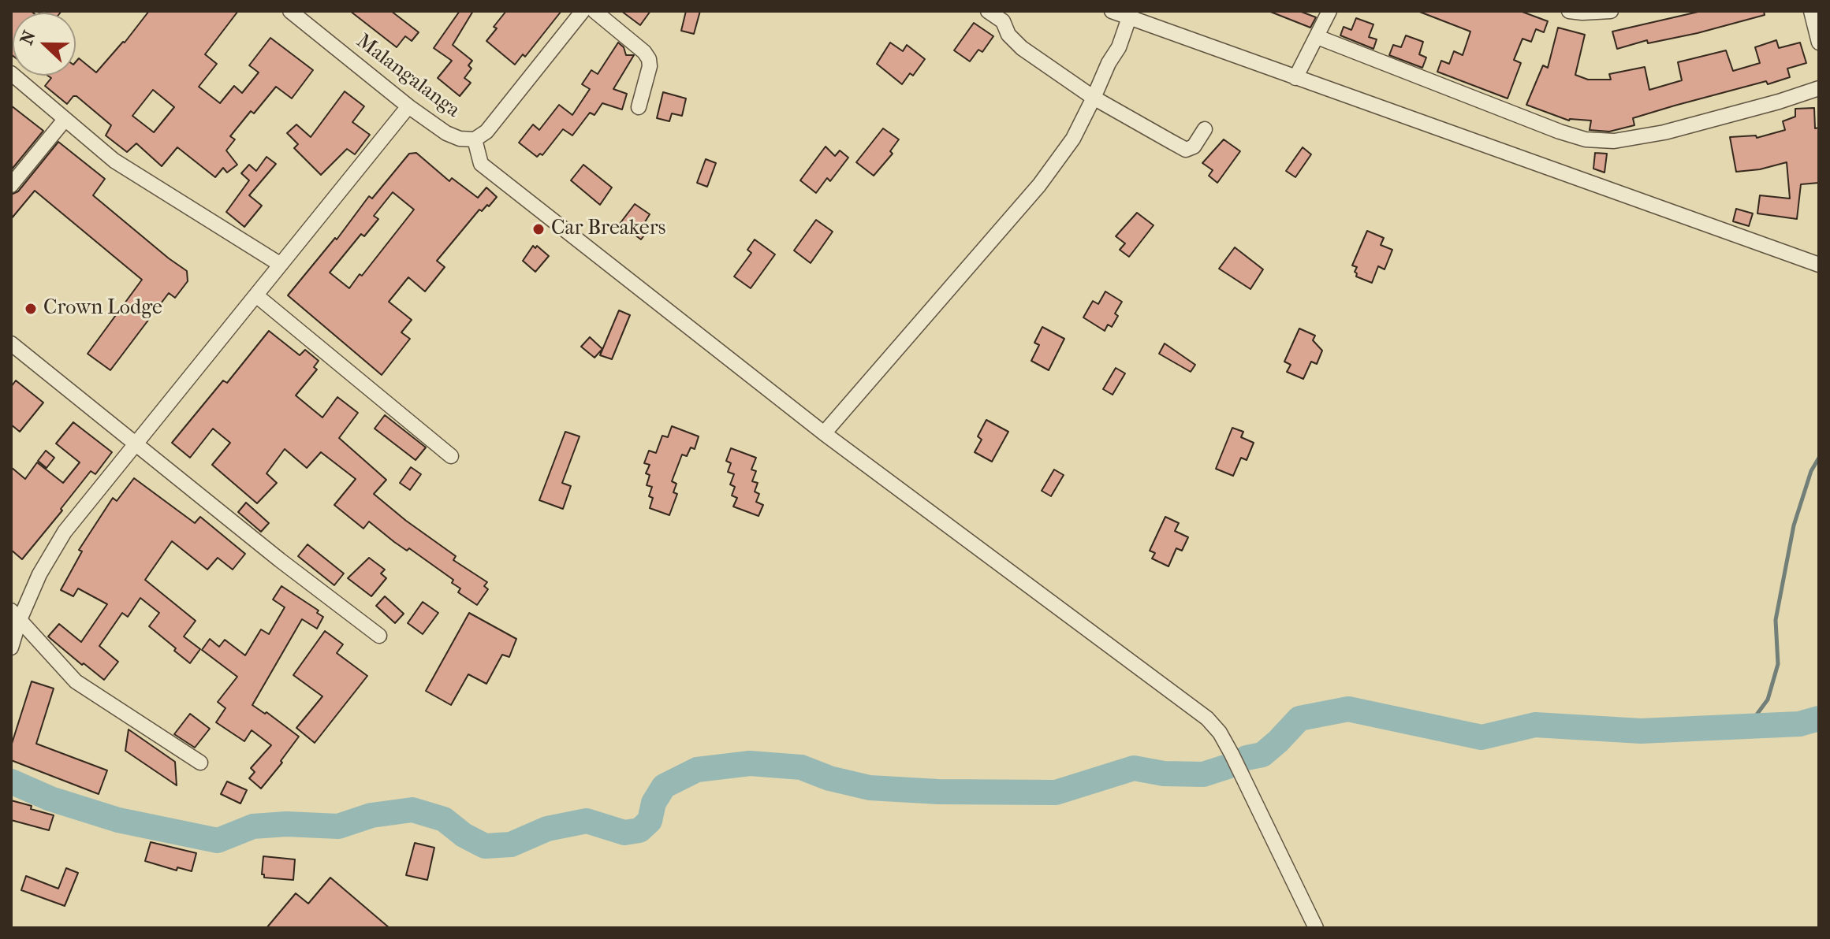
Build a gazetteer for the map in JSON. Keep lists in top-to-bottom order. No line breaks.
{"streets":{"street":["Malangalanga"]},"places":["Car Breakers","Crown Lodge"],"north":"left"}
